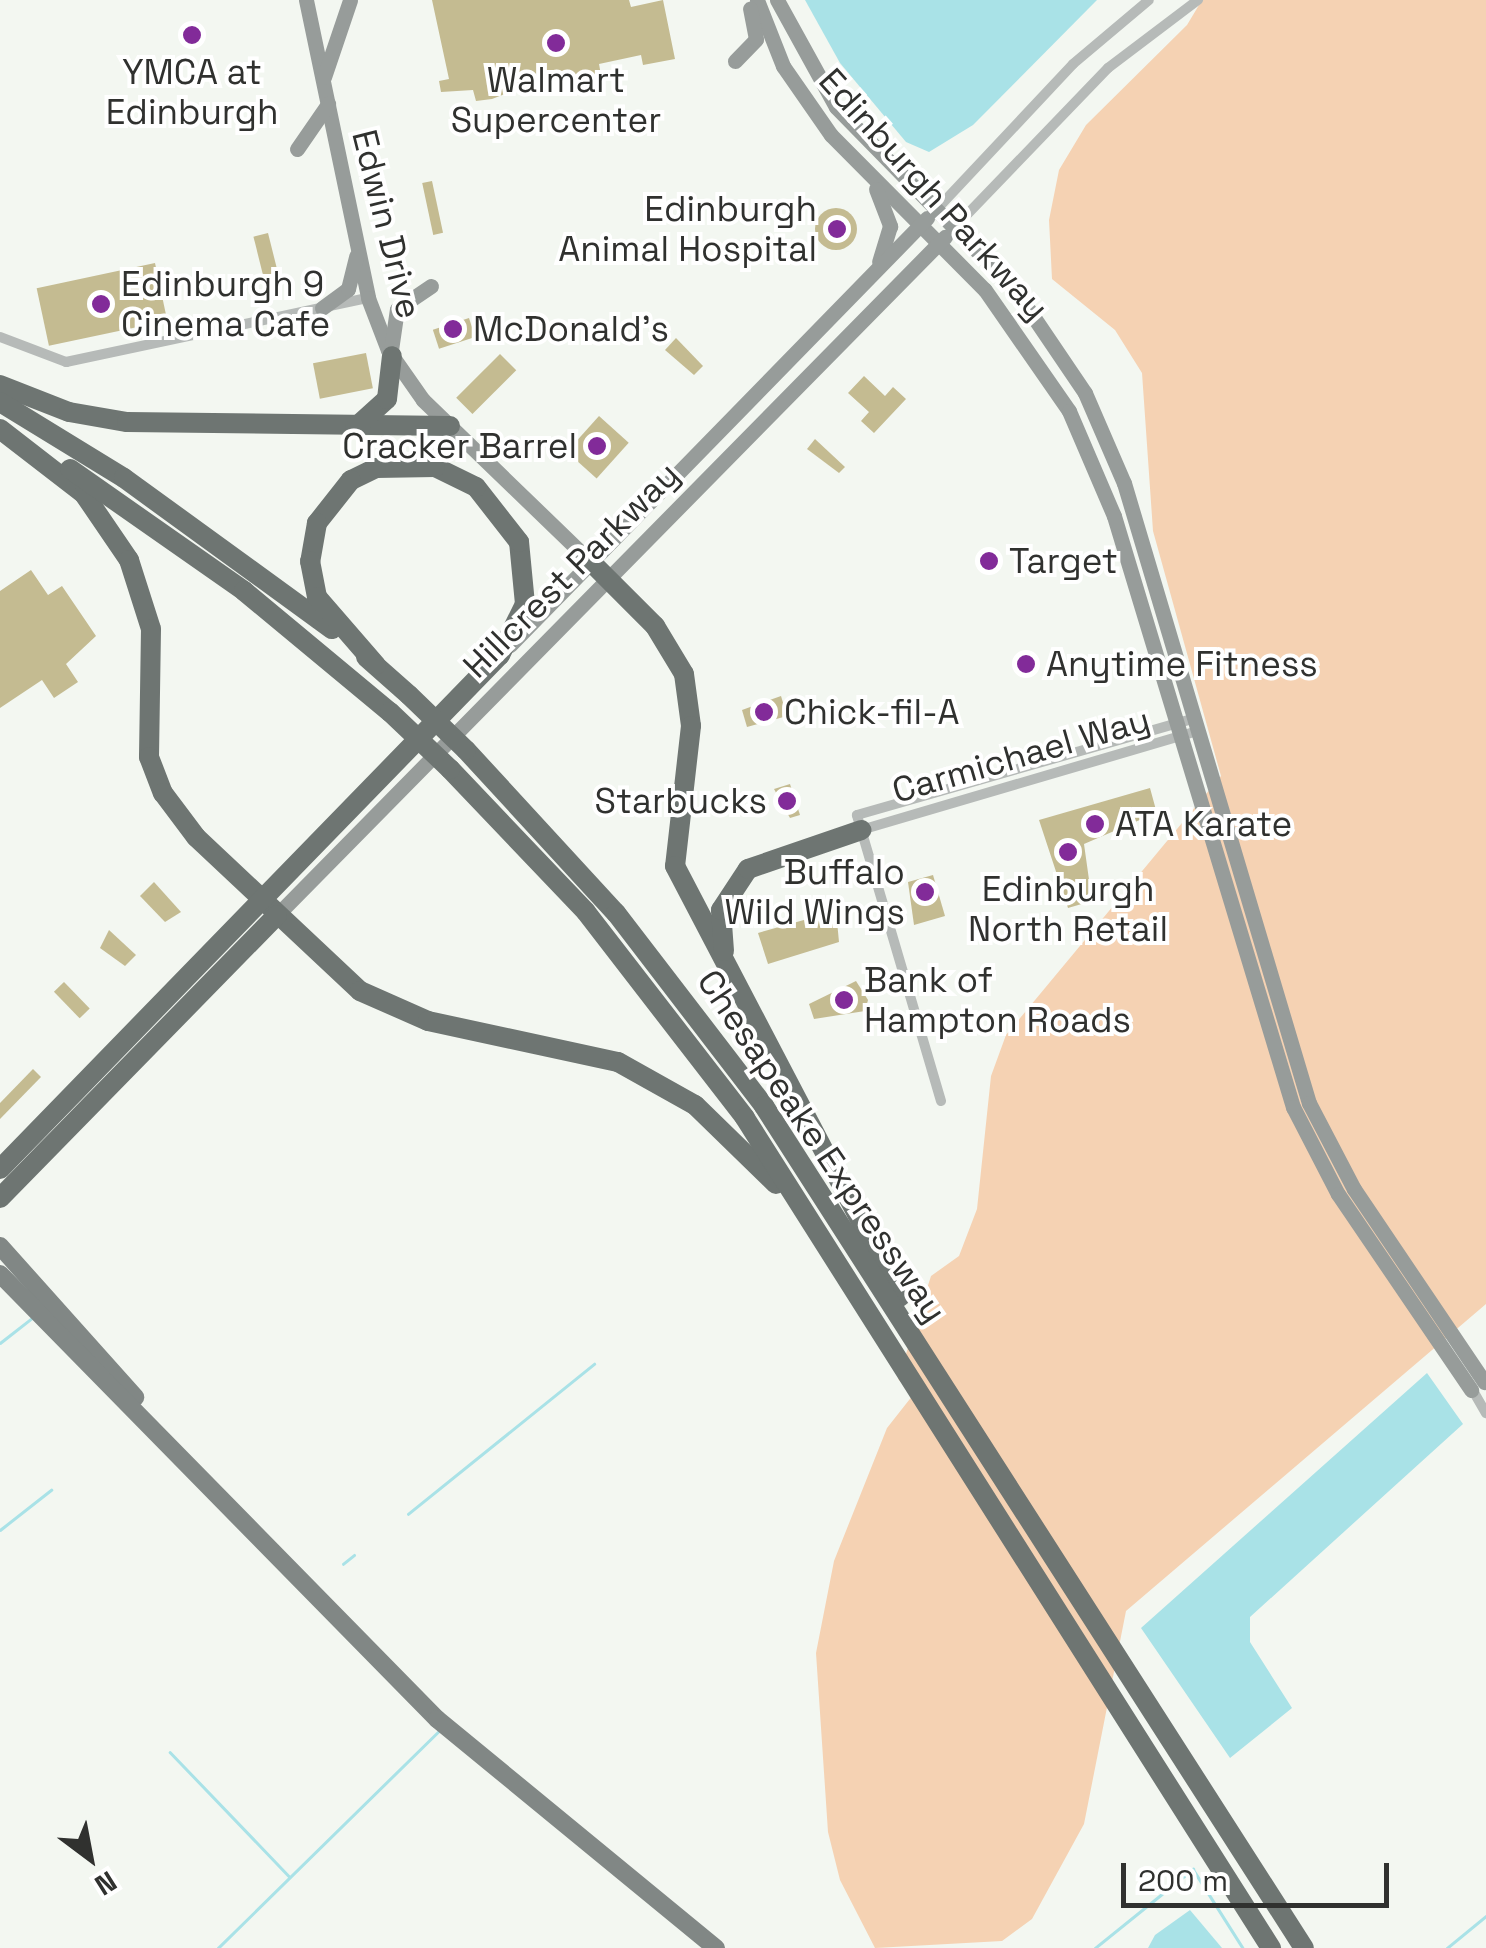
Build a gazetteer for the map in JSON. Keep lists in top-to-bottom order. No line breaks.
{"streets":{"highway":["Hillcrest Parkway","Chesapeake Expressway"],"main road":["Edinburgh Parkway","Edwin Drive"],"street":["Carmichael Way"]},"crossings":[["Edinburgh Parkway","Hillcrest Parkway"],["Edinburgh Parkway","Carmichael Way"],["Edwin Drive","Hillcrest Parkway"]],"places":["YMCA at Edinburgh","Walmart Supercenter","Edinburgh Animal Hospital","Edinburgh 9 Cinema Cafe","McDonald's","Cracker Barrel","Target","Anytime Fitness","Chick-fil-A","Starbucks","ATA Karate","Edinburgh North Retail","Buffalo Wild Wings","Bank of Hampton Roads"],"scale_bar":"200 m","north":"bottom right"}
